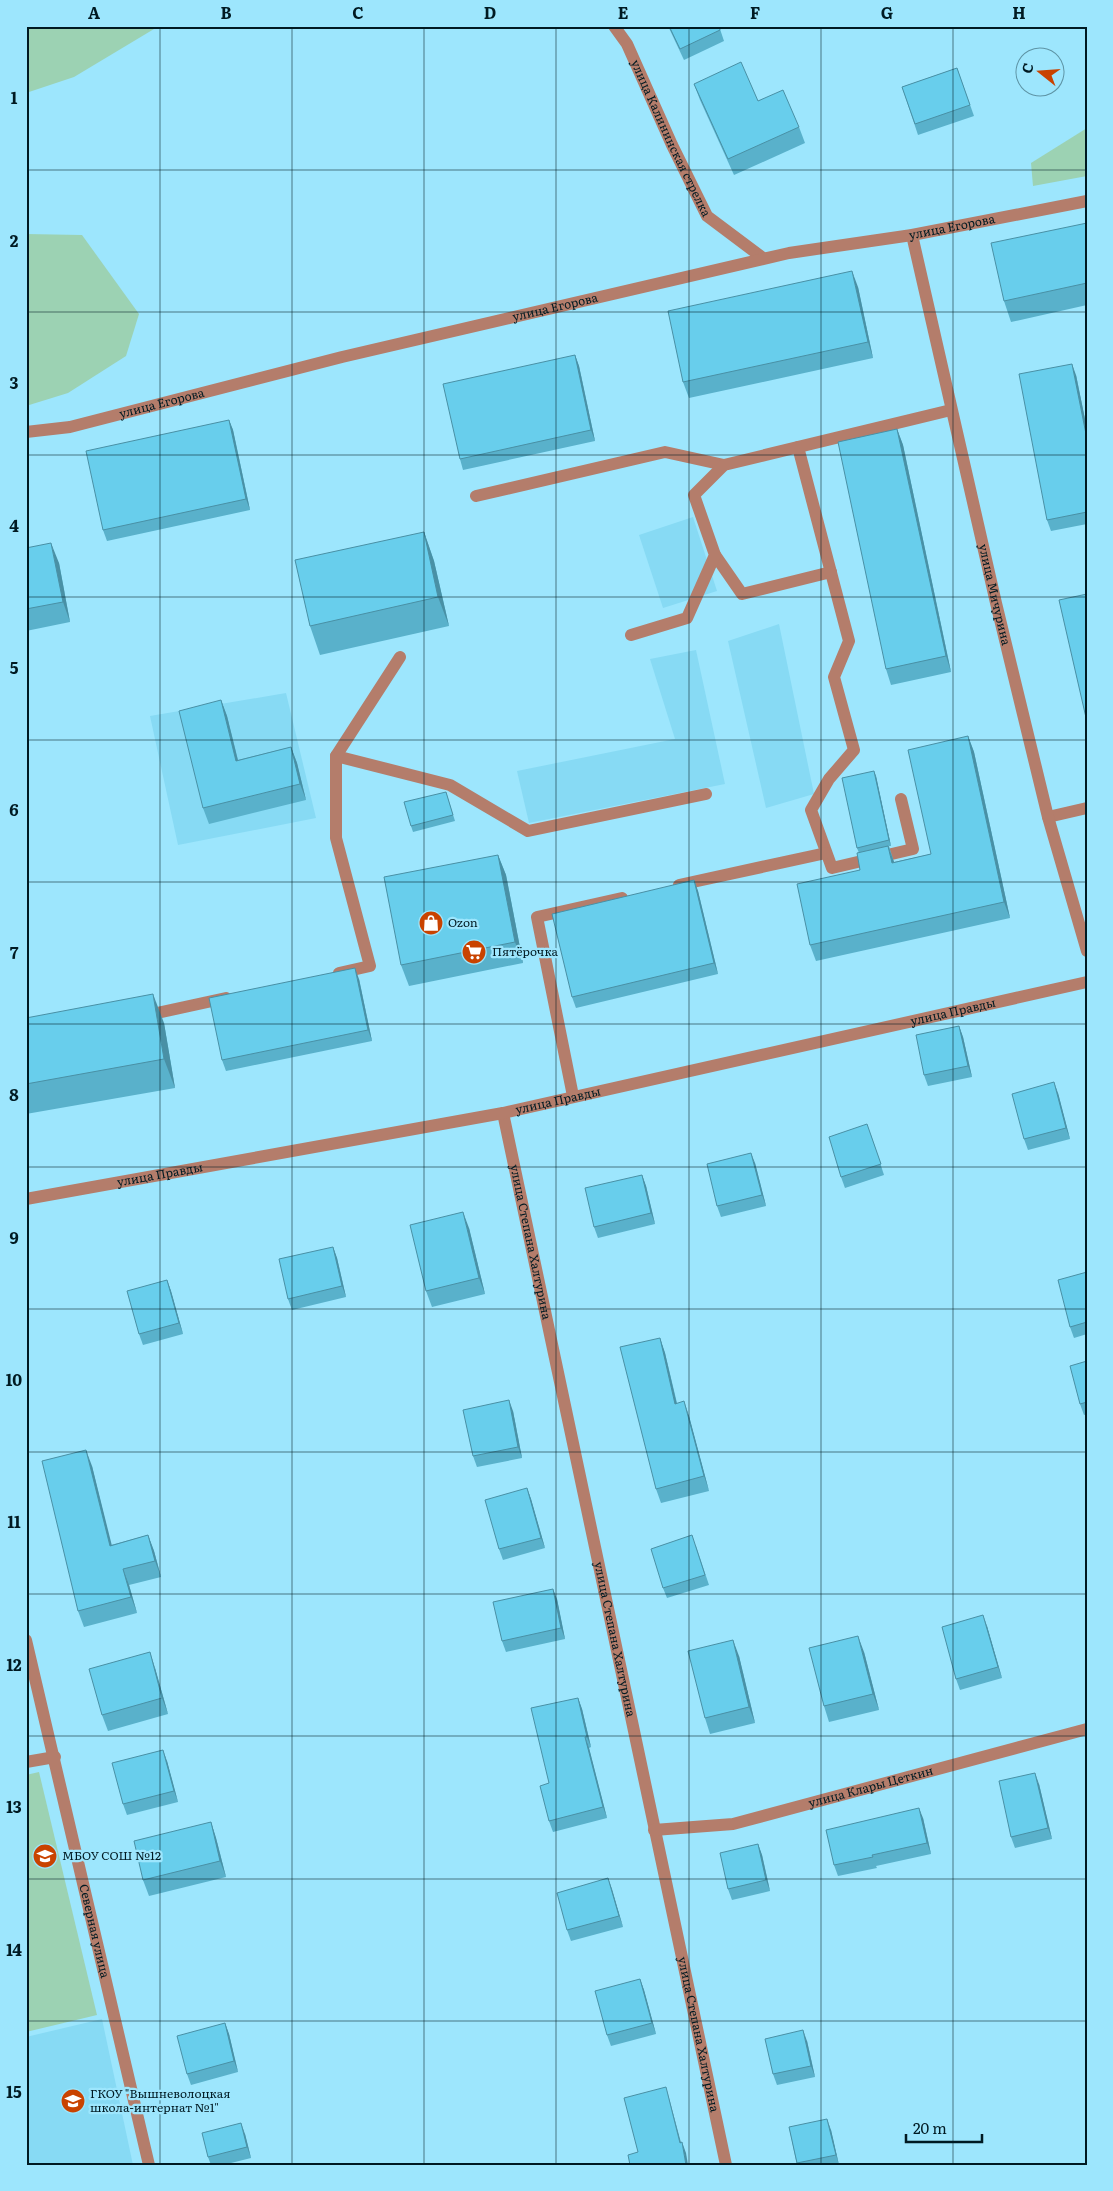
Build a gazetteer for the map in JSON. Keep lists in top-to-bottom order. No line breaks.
{"streets":{"street":["улица Калининская стрелка","улица Егорова","улица Мичурина","улица Правды","улица Степана Халтурина","улица Клары Цеткин","Северная улица"]},"crossings":[["улица Калининская стрелка","улица Егорова"],["улица Егорова","улица Мичурина"],["улица Правды","улица Степана Халтурина"],["улица Степана Халтурина","улица Клары Цеткин"]],"places":{"shop":["Ozon"],"supermarket":["Пятёрочка"],"school or university":["МБОУ СОШ №12","ГКОУ \"Вышневолоцкая школа-интернат №1\""]},"scale_bar":"20 m","north":"left","grid":{"columns":["A","B","C","D","E","F","G","H"],"rows":["1","2","3","4","5","6","7","8","9","10","11","12","13","14","15"]}}
